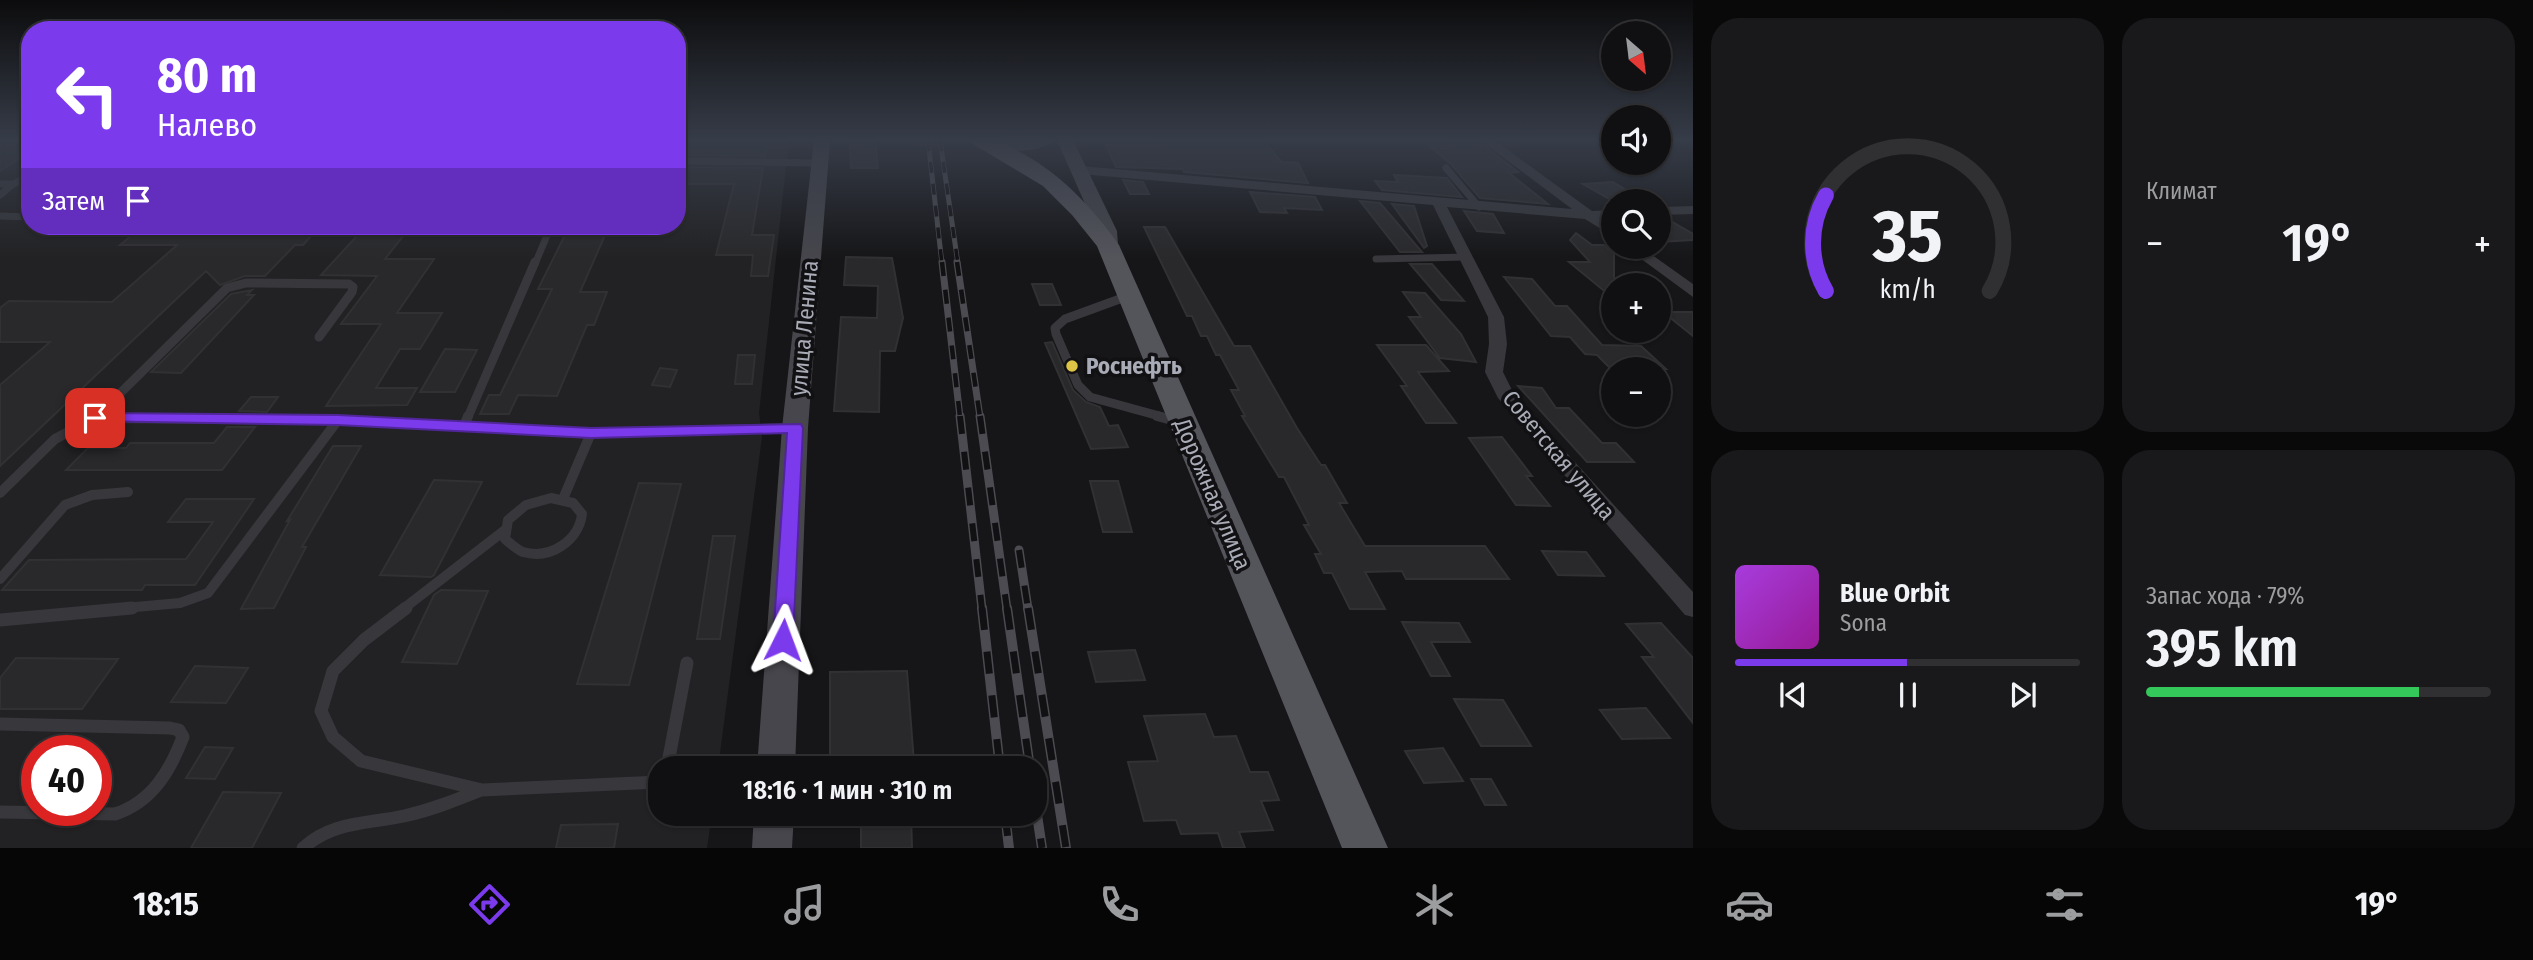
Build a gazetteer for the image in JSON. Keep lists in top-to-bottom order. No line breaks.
{"streets":{"main road":["Дорожная улица"],"street":["улица Ленина","Советская улица"]},"places":["Роснефть"],"north":"bottom right","page":{"tile":["Климат",["Запас хода · 79%","395 km"]],"map_buttons":["+","−"],"turn":["80 m","Налево"],"then":"Затем","heat":["−","19°","+"],"song":["Blue Orbit","Sona"],"limit":"40","trip":"18:16 · 1 мин · 310 m","tabs":["18:15","19°"],"gauge":["35","km/h"]}}
